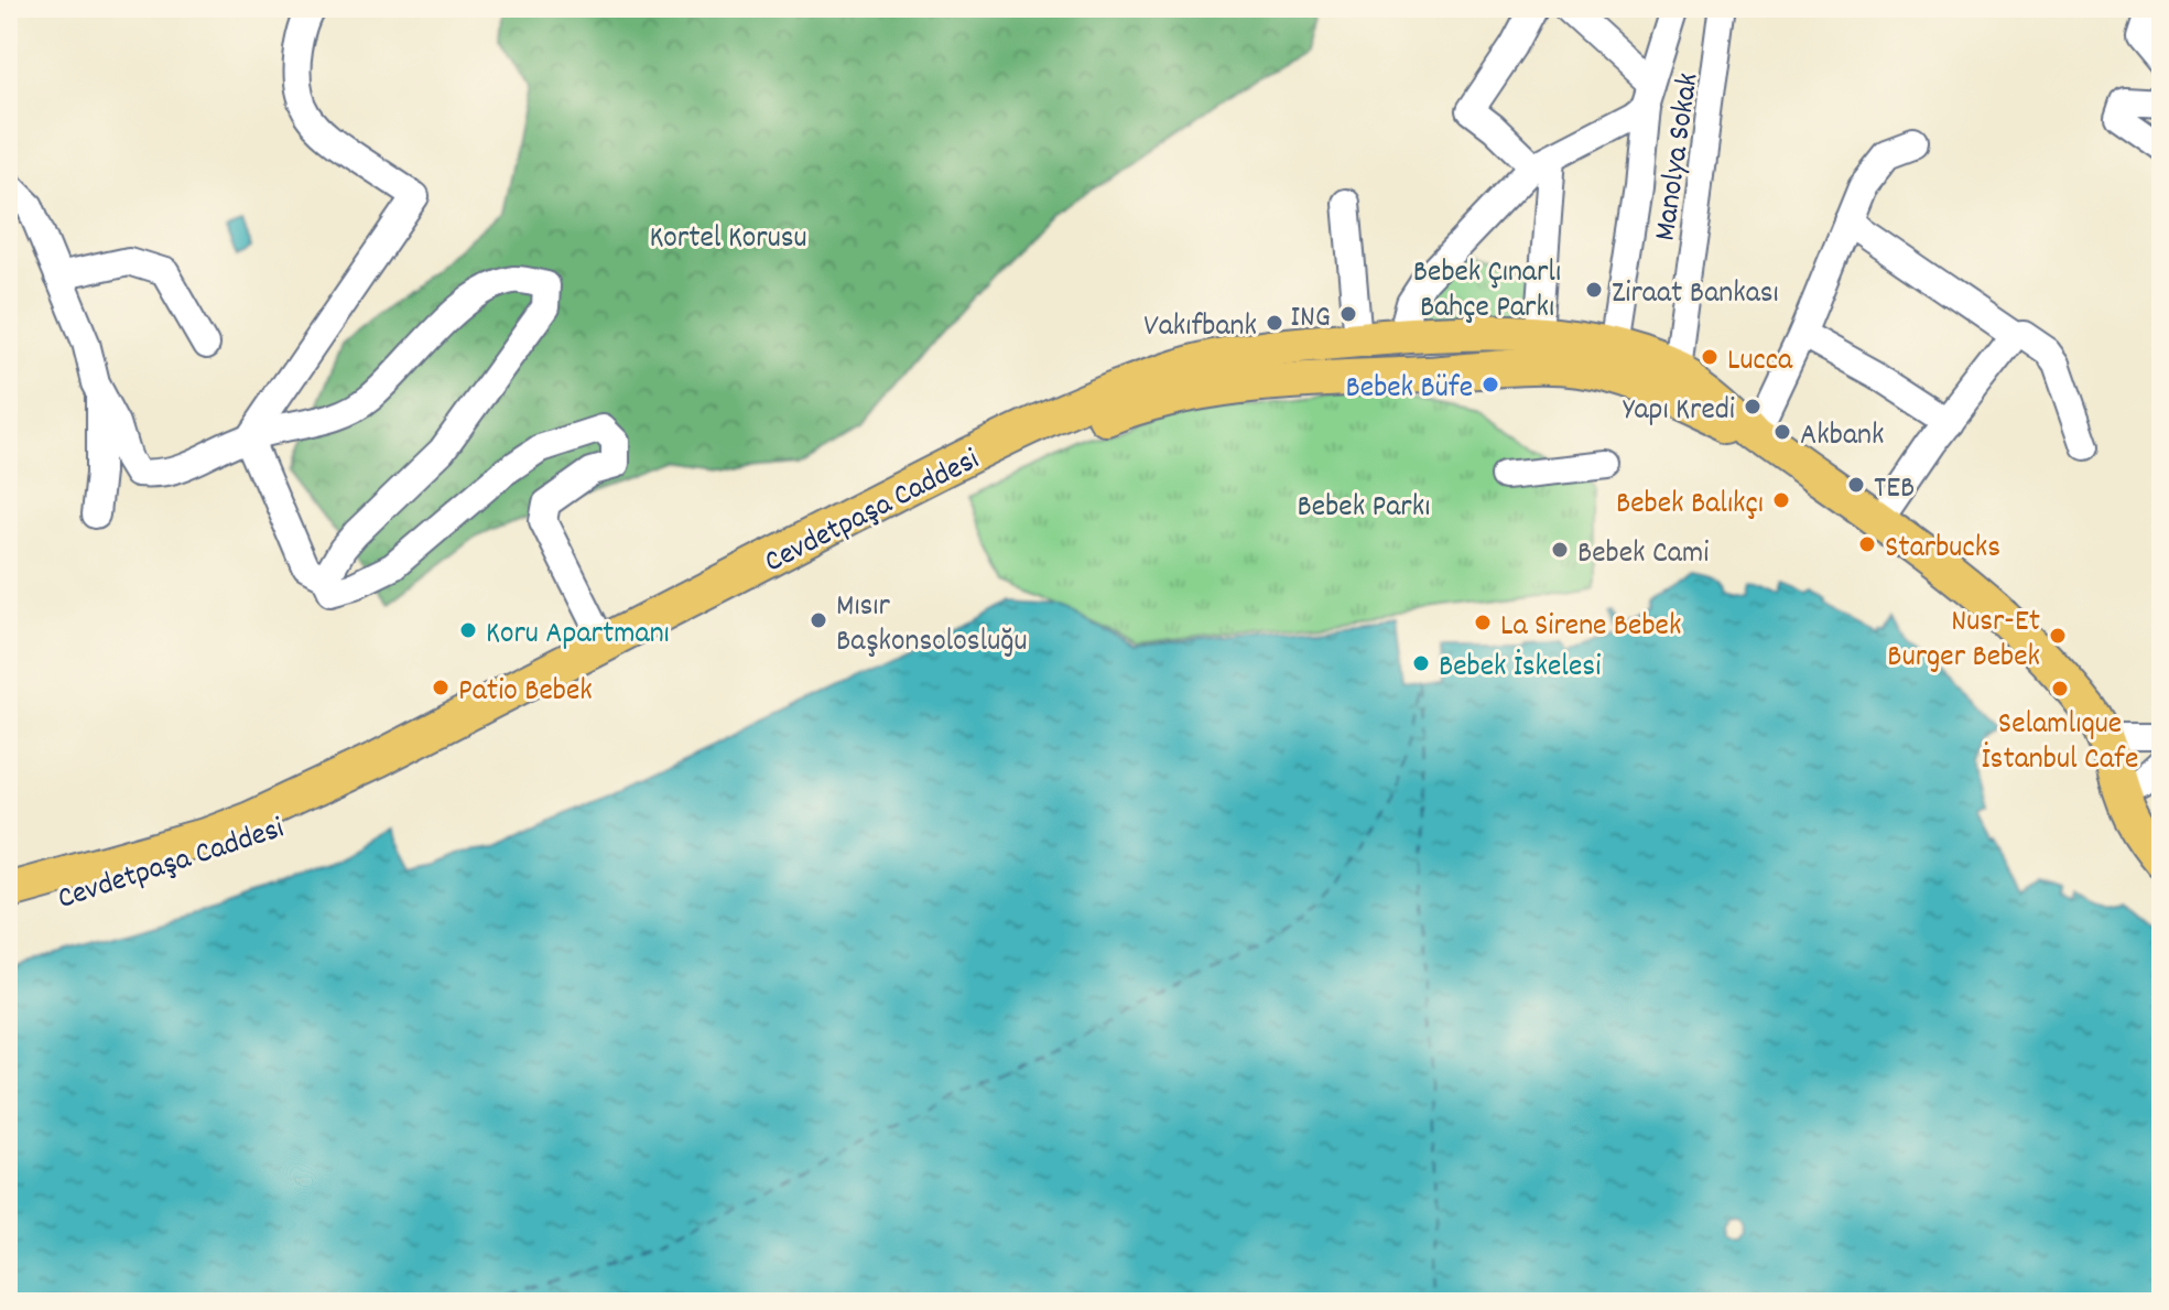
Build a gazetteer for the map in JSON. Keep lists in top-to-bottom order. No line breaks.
{"streets":{"main road":["Cevdetpaşa Caddesi"],"street":["Manolya Sokak"]},"crossings":[["Manolya Sokak","Cevdetpaşa Caddesi"]],"parks":["Kortel Korusu","Bebek Çınarlı Bahçe Parkı","Bebek Parkı"],"places":["Ziraat Bankası","ING","Vakıfbank","Lucca","Bebek Büfe","Yapı Kredi","Akbank","TEB","Bebek Balıkçı","Starbucks","Bebek Cami","Mısır Başkonsolosluğu","La Sirene Bebek","Koru Apartmanı","Nusr-Et Burger Bebek","Bebek İskelesi","Patio Bebek","Selamlıque İstanbul Cafe"]}
